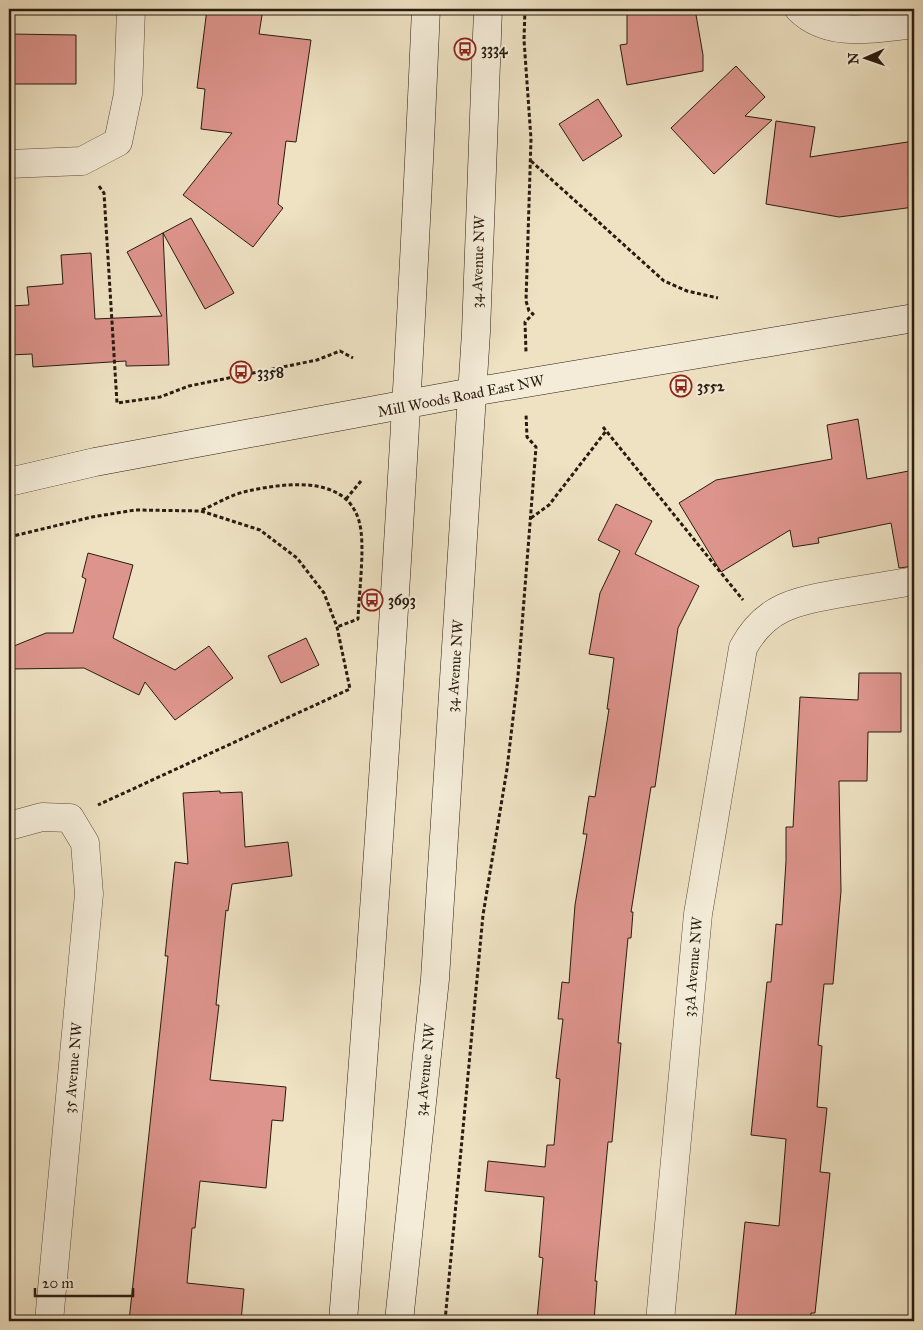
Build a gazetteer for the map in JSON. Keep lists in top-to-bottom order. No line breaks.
{"streets":{"street":["34 Avenue NW","Mill Woods Road East NW","33A Avenue NW","35 Avenue NW"]},"crossings":[["34 Avenue NW","Mill Woods Road East NW"]],"places":{"bus stop":["3334","3358","3552","3693"]},"scale_bar":"20 m","north":"left"}
